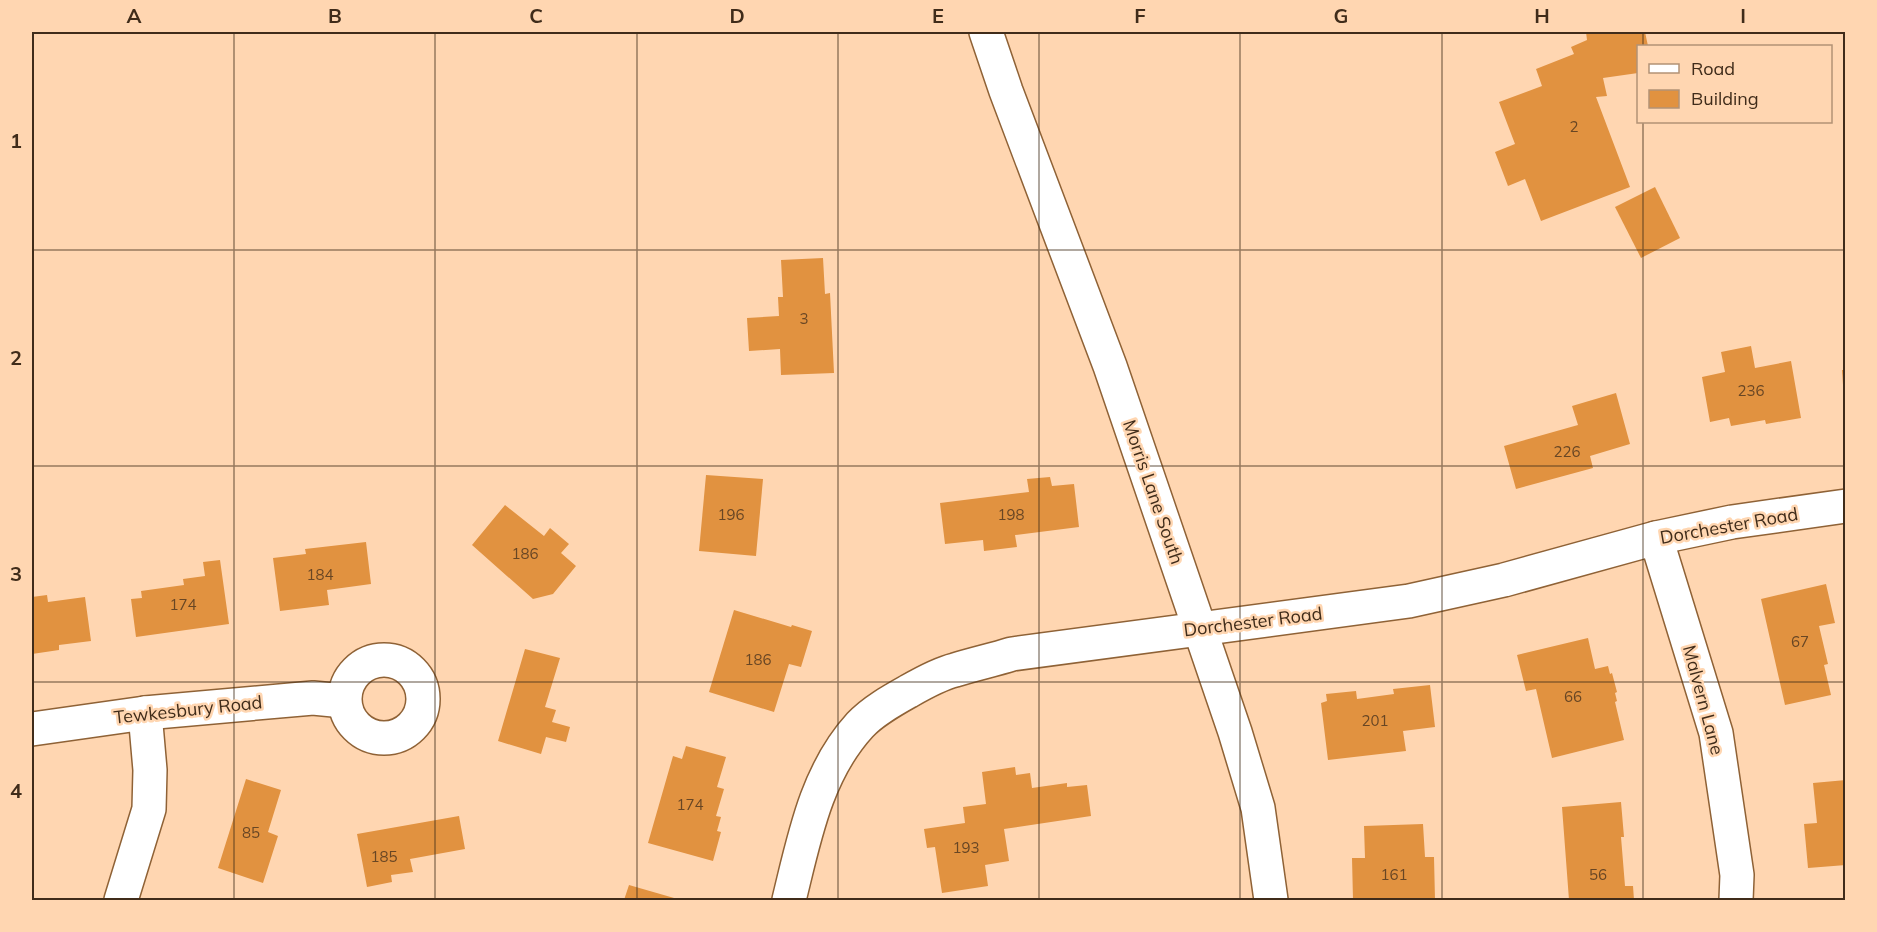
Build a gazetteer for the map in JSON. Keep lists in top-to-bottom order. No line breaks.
{"streets":{"street":["Morris Lane South","Dorchester Road","Malvern Lane","Tewkesbury Road"]},"crossings":[["Morris Lane South","Dorchester Road"],["Dorchester Road","Malvern Lane"]],"house_numbers":["2","3","236","226","196","198","186","184","174","67","186","66","201","174","85","193","185","161","56"],"legend":["Road","Building"],"grid":{"columns":["A","B","C","D","E","F","G","H","I"],"rows":["1","2","3","4"]}}
